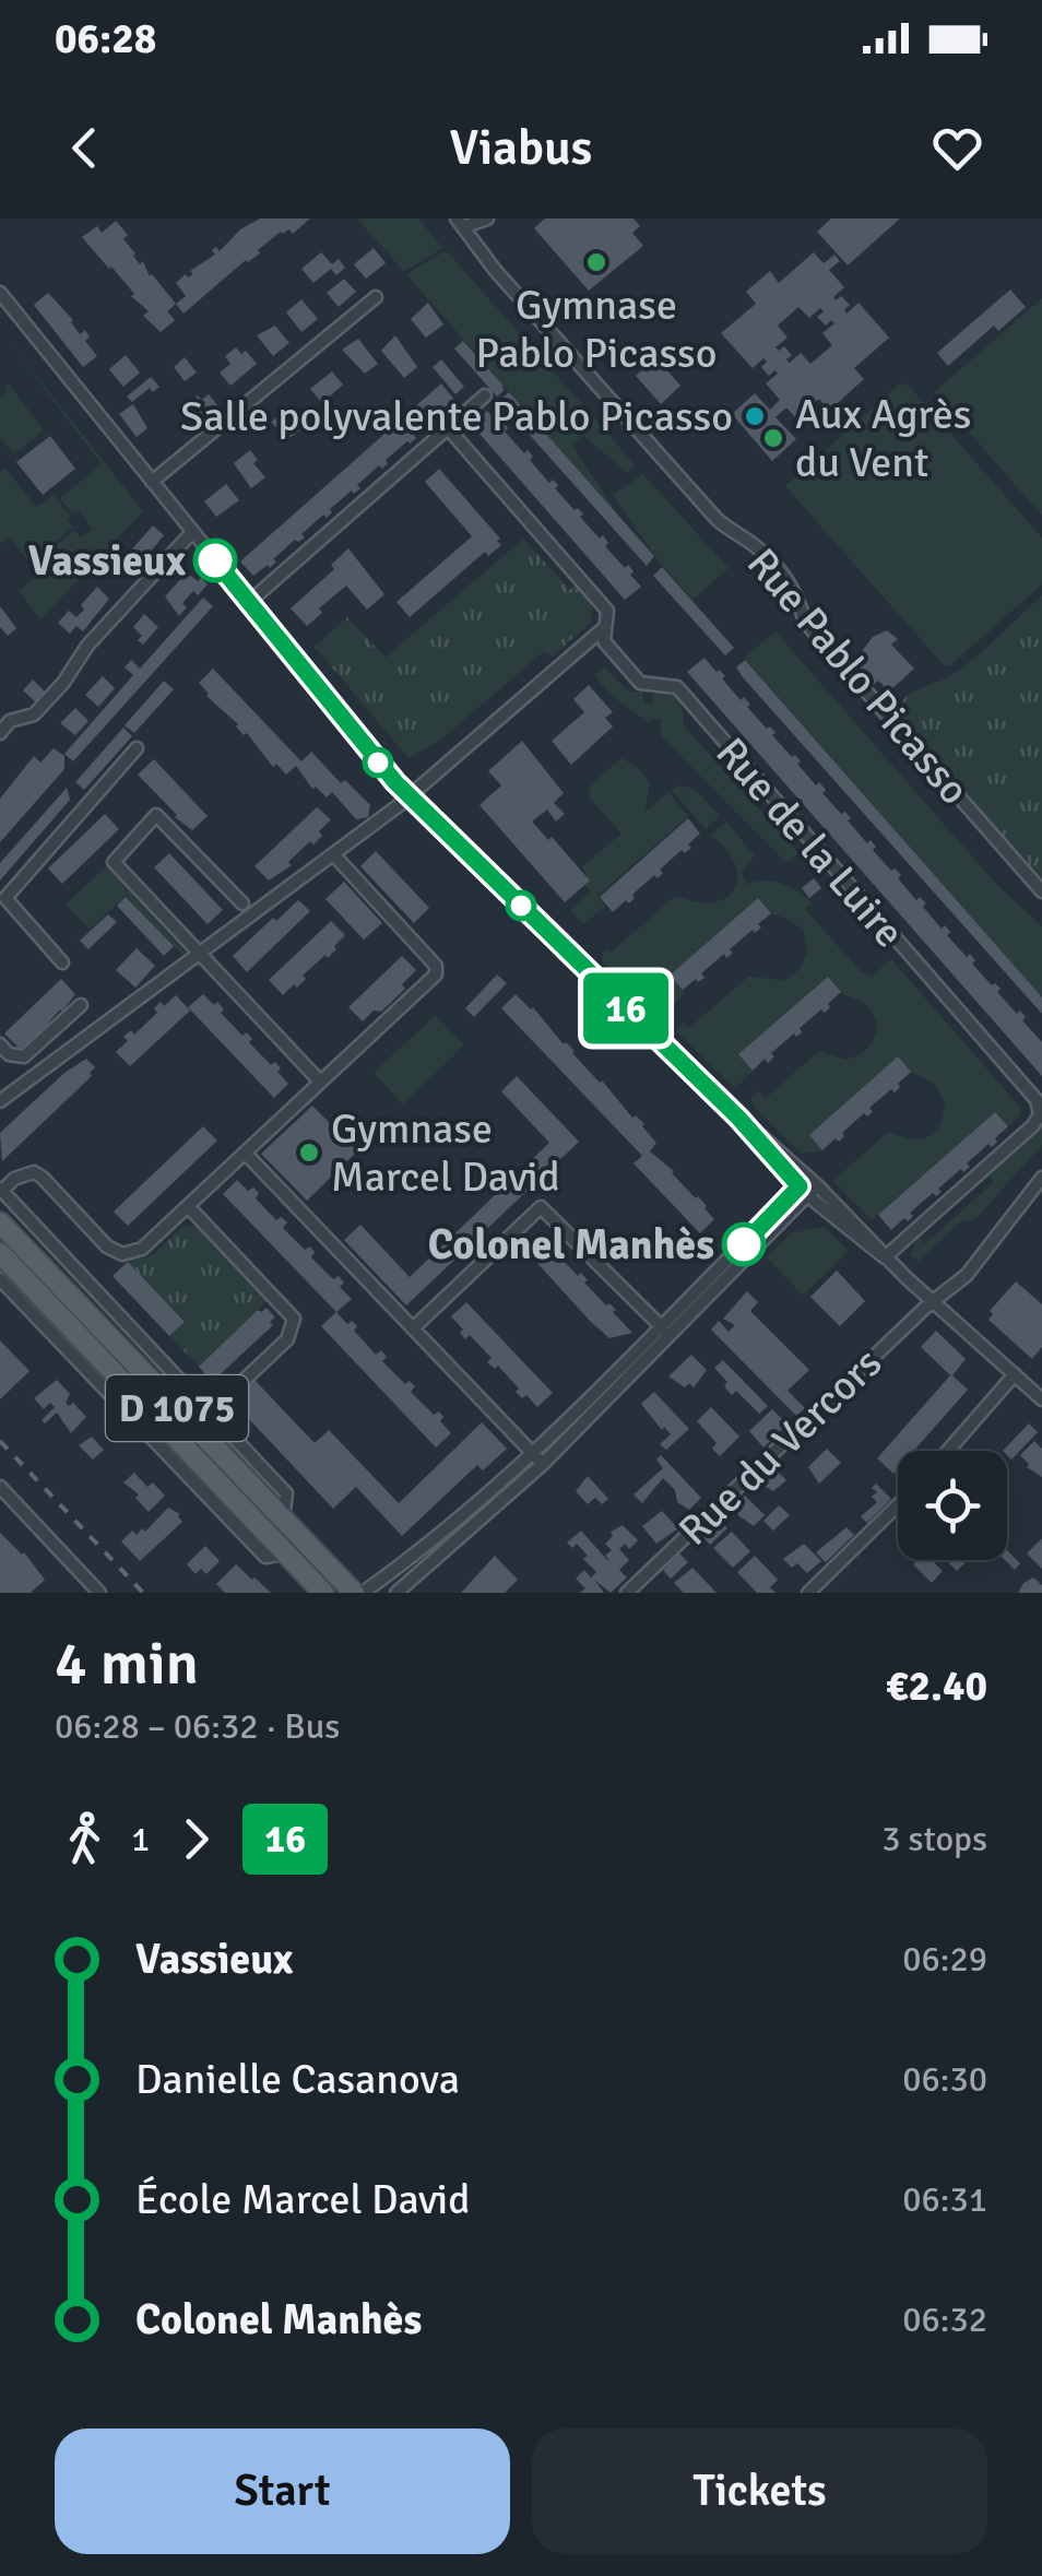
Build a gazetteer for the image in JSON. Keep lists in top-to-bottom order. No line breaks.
{"streets":{"main road":["D 1075"],"street":["Rue Pablo Picasso","Rue de la Luire","Rue du Vercors"]},"places":["Gymnase Pablo Picasso","Salle polyvalente Pablo Picasso","Aux Agrès du Vent","Vassieux","Gymnase Marcel David","Colonel Manhès"],"lines":["bus line 16"],"page":{"status":"06:28","header":"Viabus","on_map":"16","heading":["4 min","06:28 – 06:32 · Bus","€2.40"],"legs":["1","16","3 stops"],"list":[{"name":"Vassieux","value":"06:29"},{"name":"Danielle Casanova","value":"06:30"},{"name":"École Marcel David","value":"06:31"},{"name":"Colonel Manhès","value":"06:32"}],"buttons":["Start","Tickets"]}}
